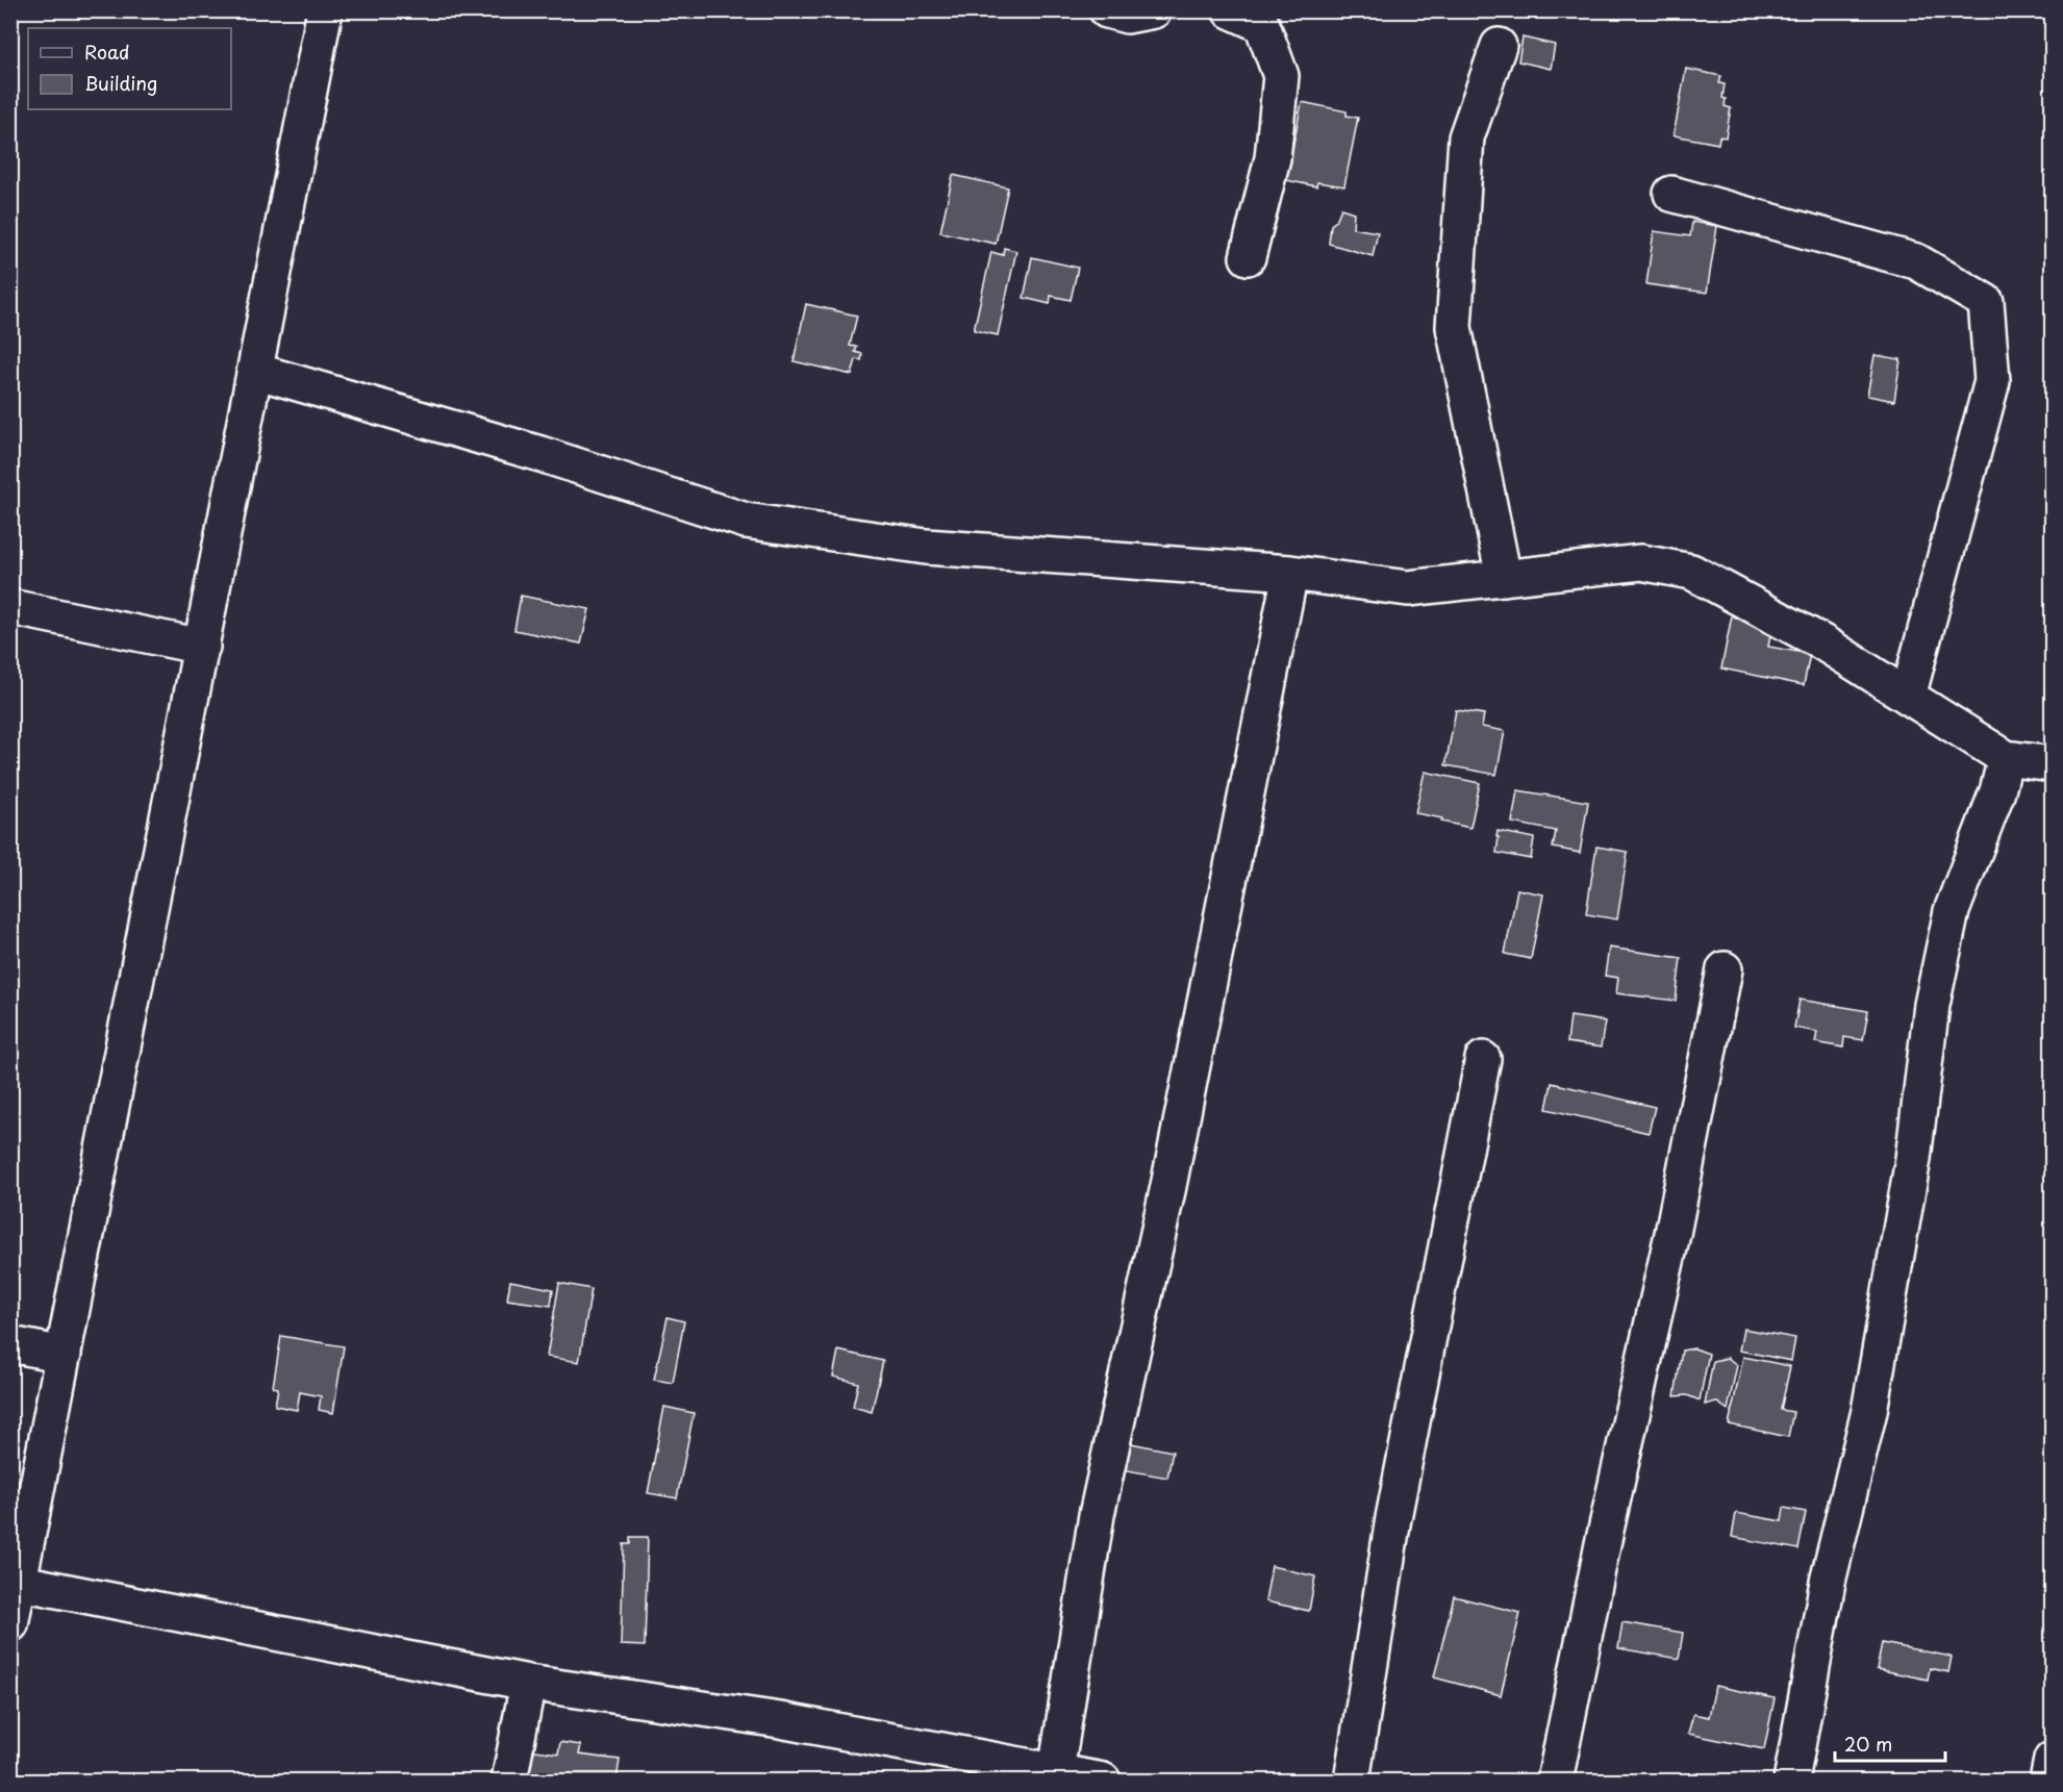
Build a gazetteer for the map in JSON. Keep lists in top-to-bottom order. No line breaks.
{"legend":["Road","Building"],"scale_bar":"20 m"}
